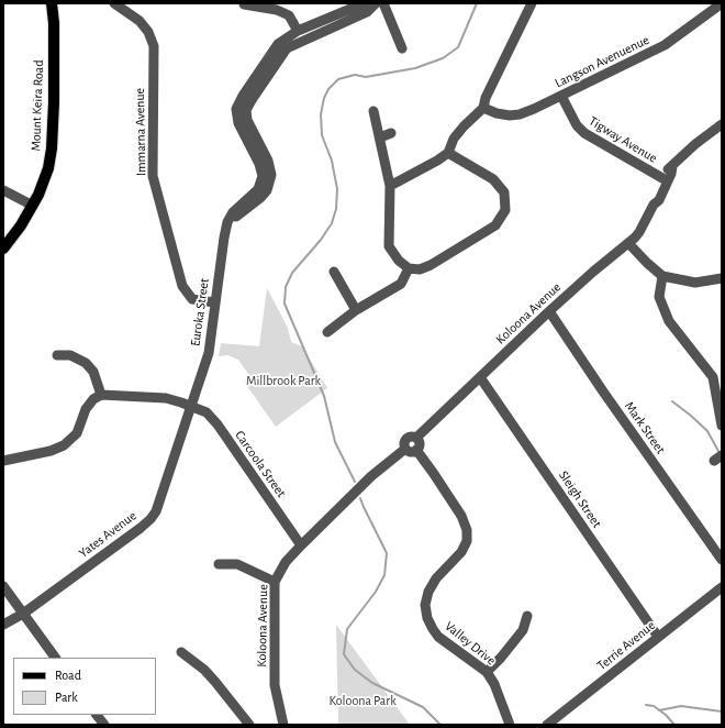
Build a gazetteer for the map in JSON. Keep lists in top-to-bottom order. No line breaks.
{"streets":{"main road":["Mount Keira Road"],"street":["Langson Avenuenue","Immarna Avenue","Tigway Avenue","Euroka Street","Koloona Avenue","Mark Street","Carcoola Street","Sleigh Street","Yates Avenue","Valley Drive","Terrie Avenue"]},"crossings":[["Langson Avenuenue","Tigway Avenue"],["Immarna Avenue","Euroka Street"],["Tigway Avenue","Koloona Avenue"],["Euroka Street","Carcoola Street"],["Euroka Street","Yates Avenue"],["Koloona Avenue","Mark Street"],["Koloona Avenue","Carcoola Street"],["Koloona Avenue","Sleigh Street"],["Koloona Avenue","Valley Drive"],["Carcoola Street","Yates Avenue"],["Sleigh Street","Terrie Avenue"]],"parks":["Millbrook Park","Koloona Park"],"legend":["Road","Park"]}
